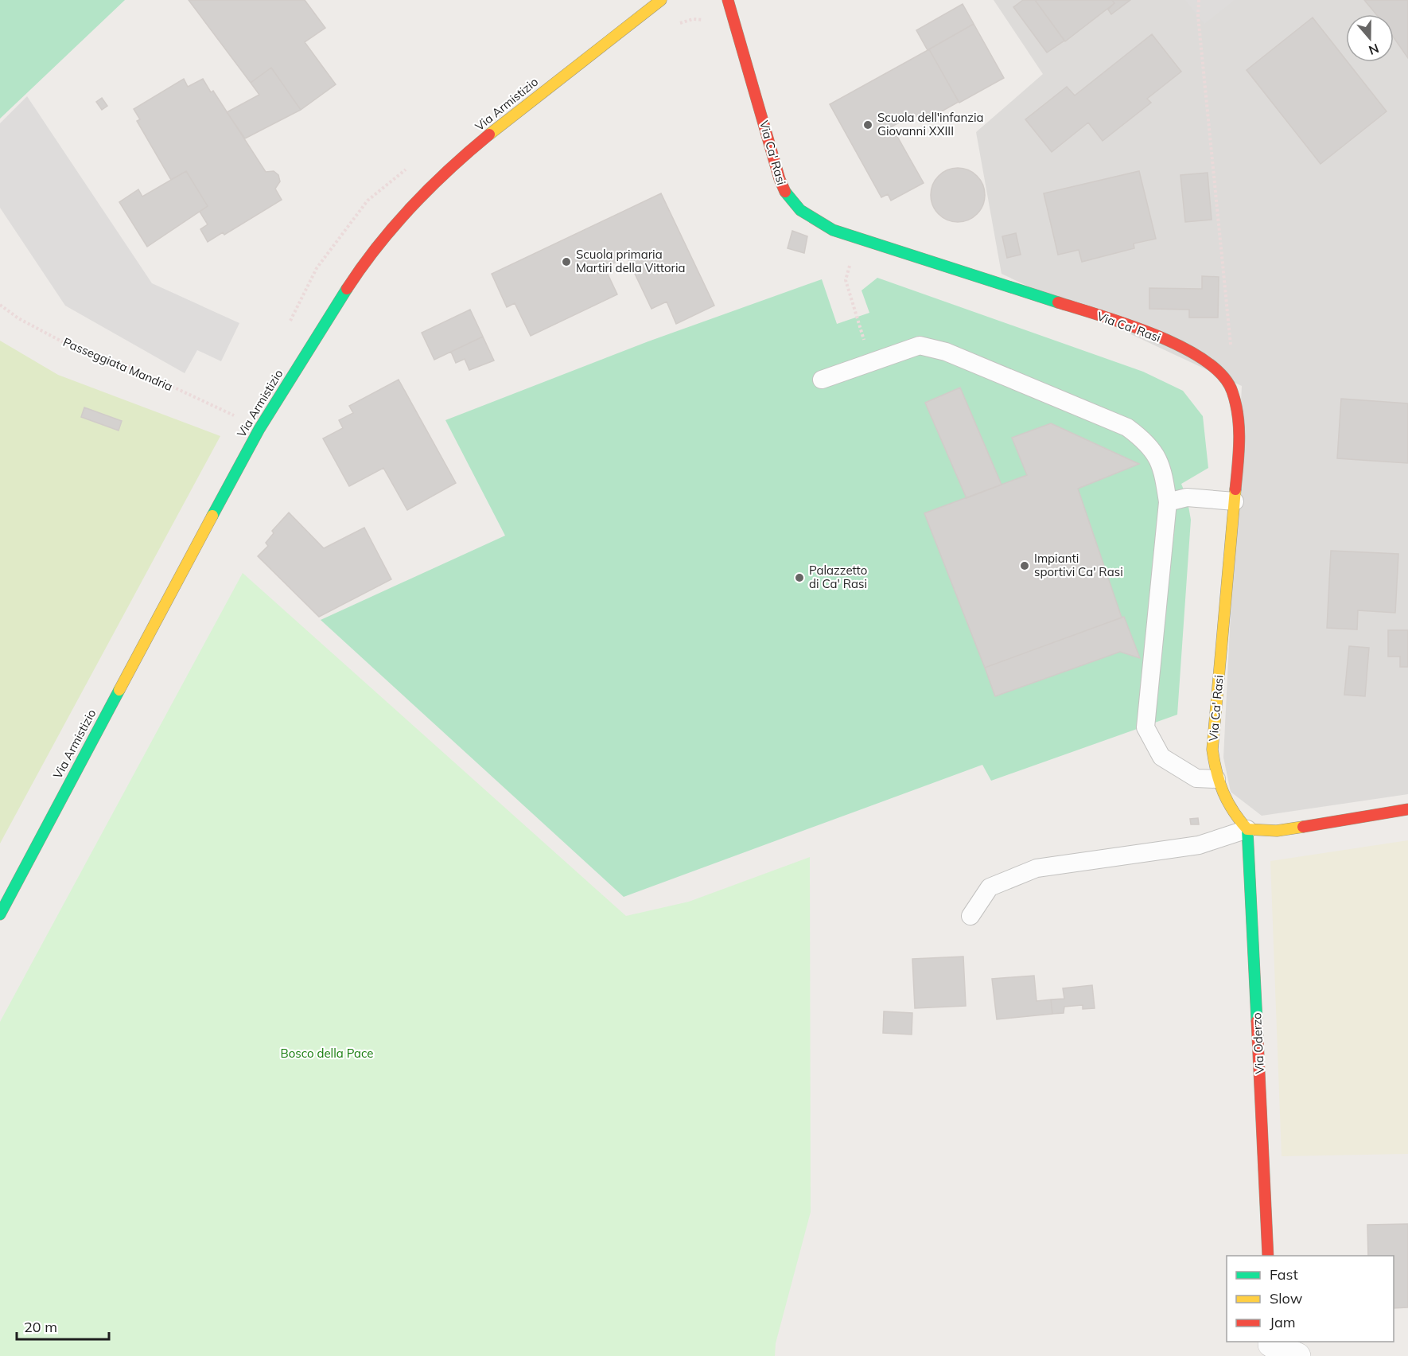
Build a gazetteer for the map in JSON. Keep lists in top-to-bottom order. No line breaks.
{"streets":{"street":["Via Armistizio","Via Ca' Rasi","Via Oderzo"],"path":["Passeggiata Mandria"]},"crossings":[["Via Ca' Rasi","Via Oderzo"]],"parks":["Bosco della Pace"],"places":["Scuola dell'infanzia Giovanni XXIII","Scuola primaria Martiri della Vittoria","Impianti sportivi Ca' Rasi","Palazzetto di Ca' Rasi"],"legend":["Fast","Slow","Jam"],"scale_bar":"20 m","north":"bottom"}
